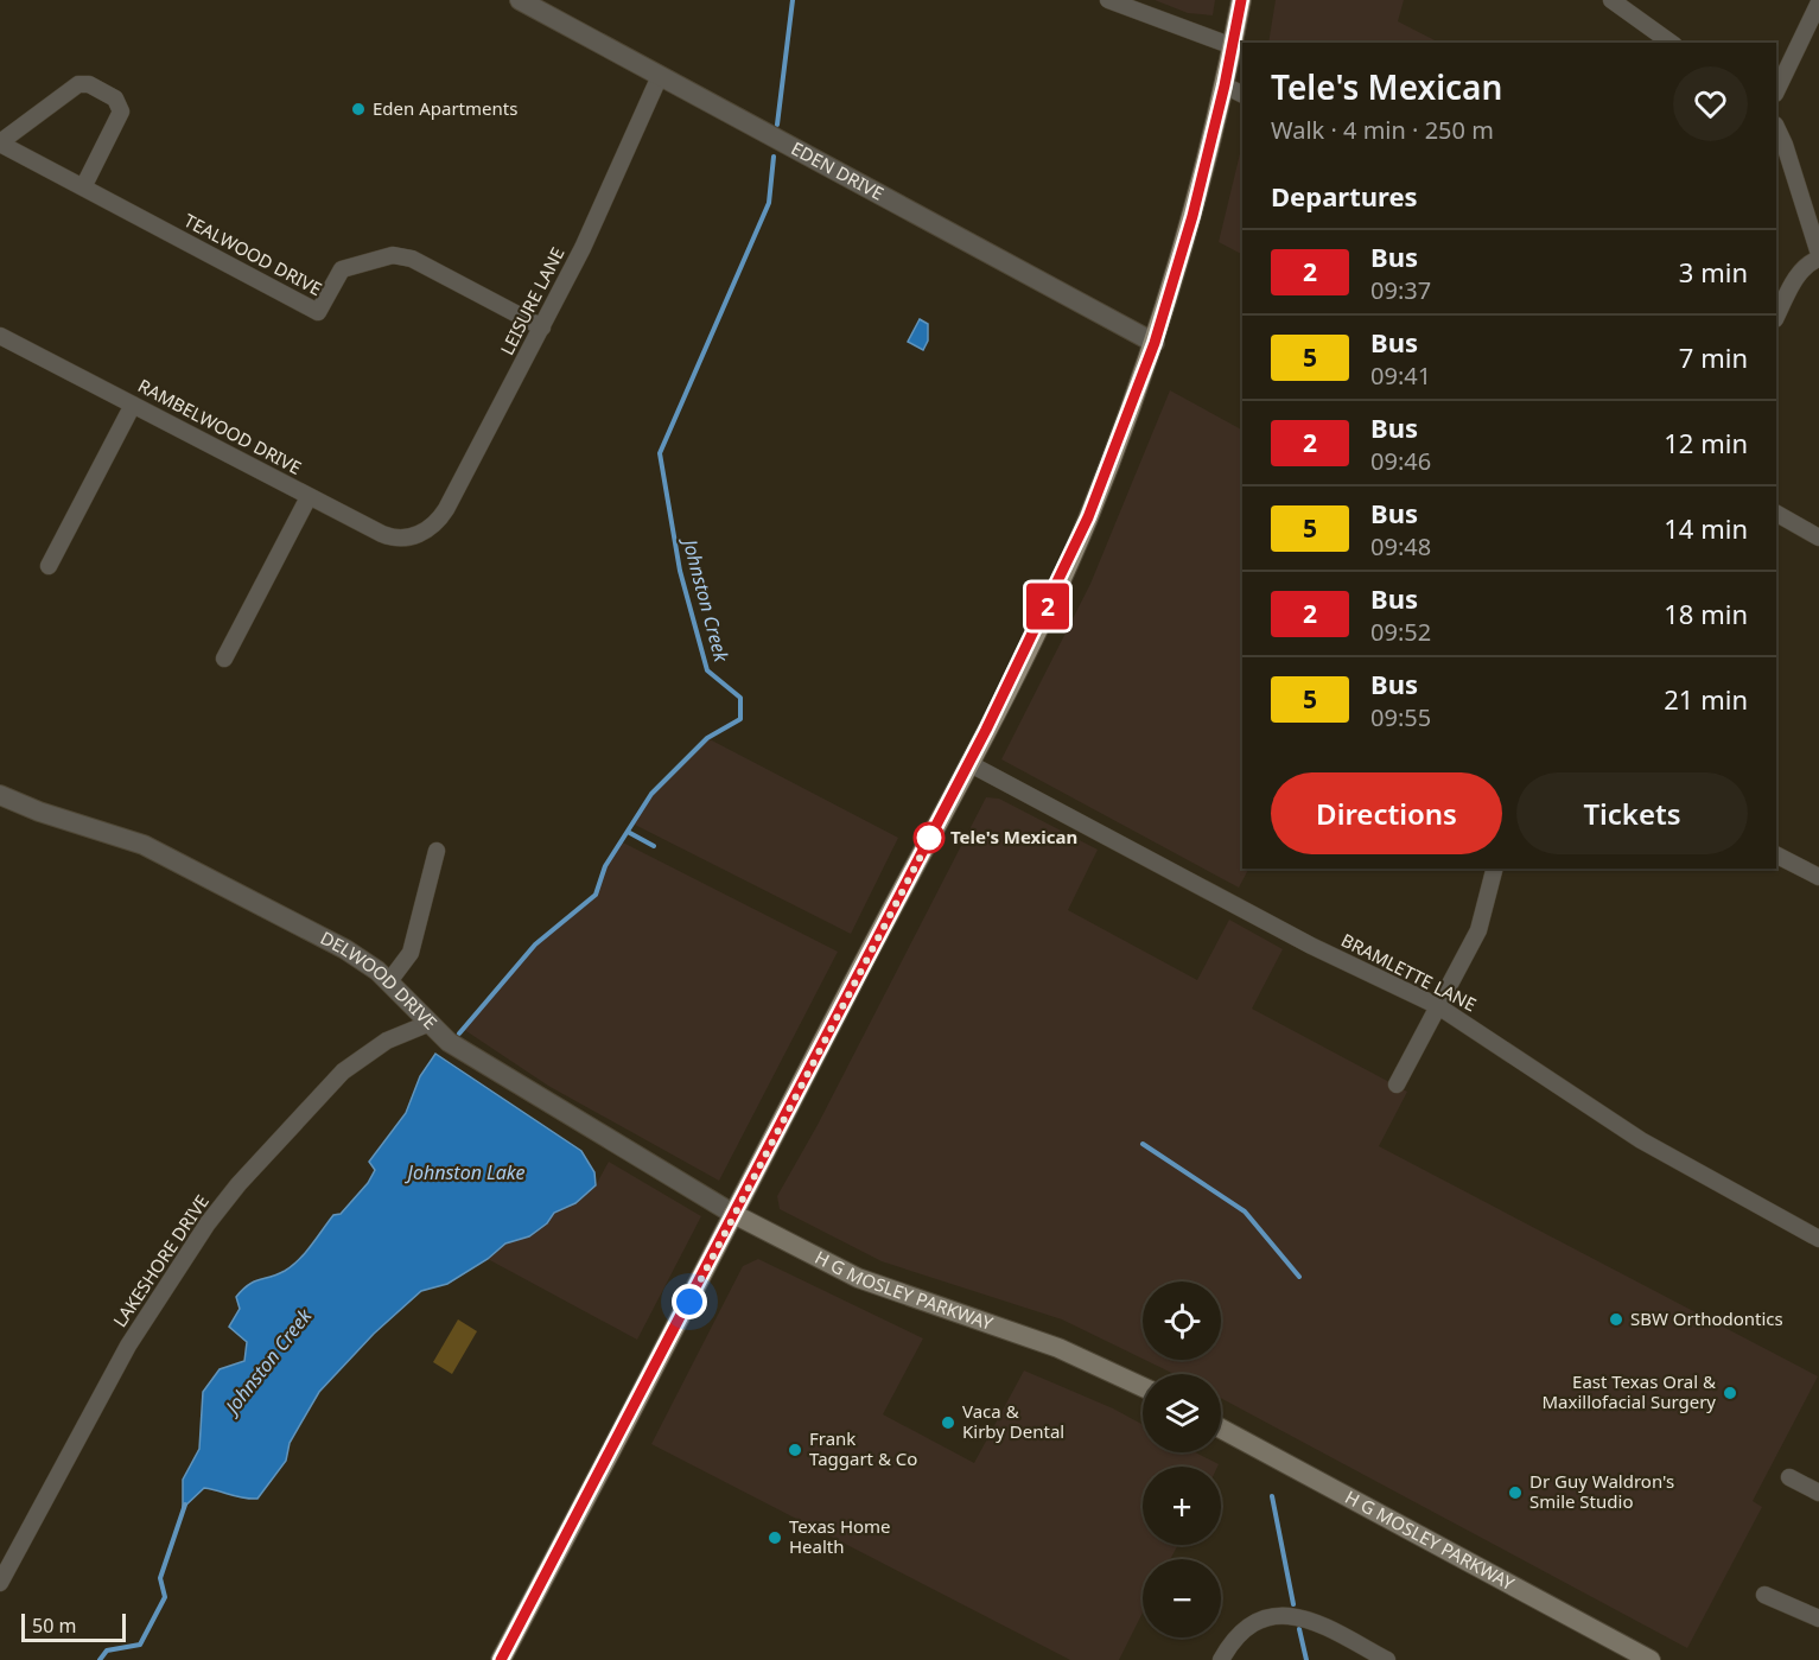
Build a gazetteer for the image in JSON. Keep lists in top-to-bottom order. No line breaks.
{"streets":{"main road":["H G MOSLEY PARKWAY"],"street":["EDEN DRIVE","TEALWOOD DRIVE","LEISURE LANE","RAMBELWOOD DRIVE","BRAMLETTE LANE","DELWOOD DRIVE","LAKESHORE DRIVE"]},"crossings":[["EDEN DRIVE","LEISURE LANE"],["TEALWOOD DRIVE","LEISURE LANE"],["LEISURE LANE","RAMBELWOOD DRIVE"],["DELWOOD DRIVE","LAKESHORE DRIVE"],["DELWOOD DRIVE","H G MOSLEY PARKWAY"]],"water":["Johnston Creek","Johnston Lake"],"places":["Eden Apartments","Tele's Mexican","SBW Orthodontics","East Texas Oral & Maxillofacial Surgery","Vaca & Kirby Dental","Frank Taggart & Co","Dr Guy Waldron's Smile Studio","Texas Home Health"],"lines":["bus line 2"],"scale_bar":"50 m","page":{"on_map":"2","heading":[["Tele's Mexican","Walk · 4 min · 250 m"],"Departures"],"list":[{"mark":"2","name":"Bus","note":"09:37","value":"3 min"},{"mark":"5","name":"Bus","note":"09:41","value":"7 min"},{"mark":"2","name":"Bus","note":"09:46","value":"12 min"},{"mark":"5","name":"Bus","note":"09:48","value":"14 min"},{"mark":"2","name":"Bus","note":"09:52","value":"18 min"},{"mark":"5","name":"Bus","note":"09:55","value":"21 min"}],"buttons":["Directions","Tickets"],"map_buttons":["+","−"],"scale":"50 m"}}
